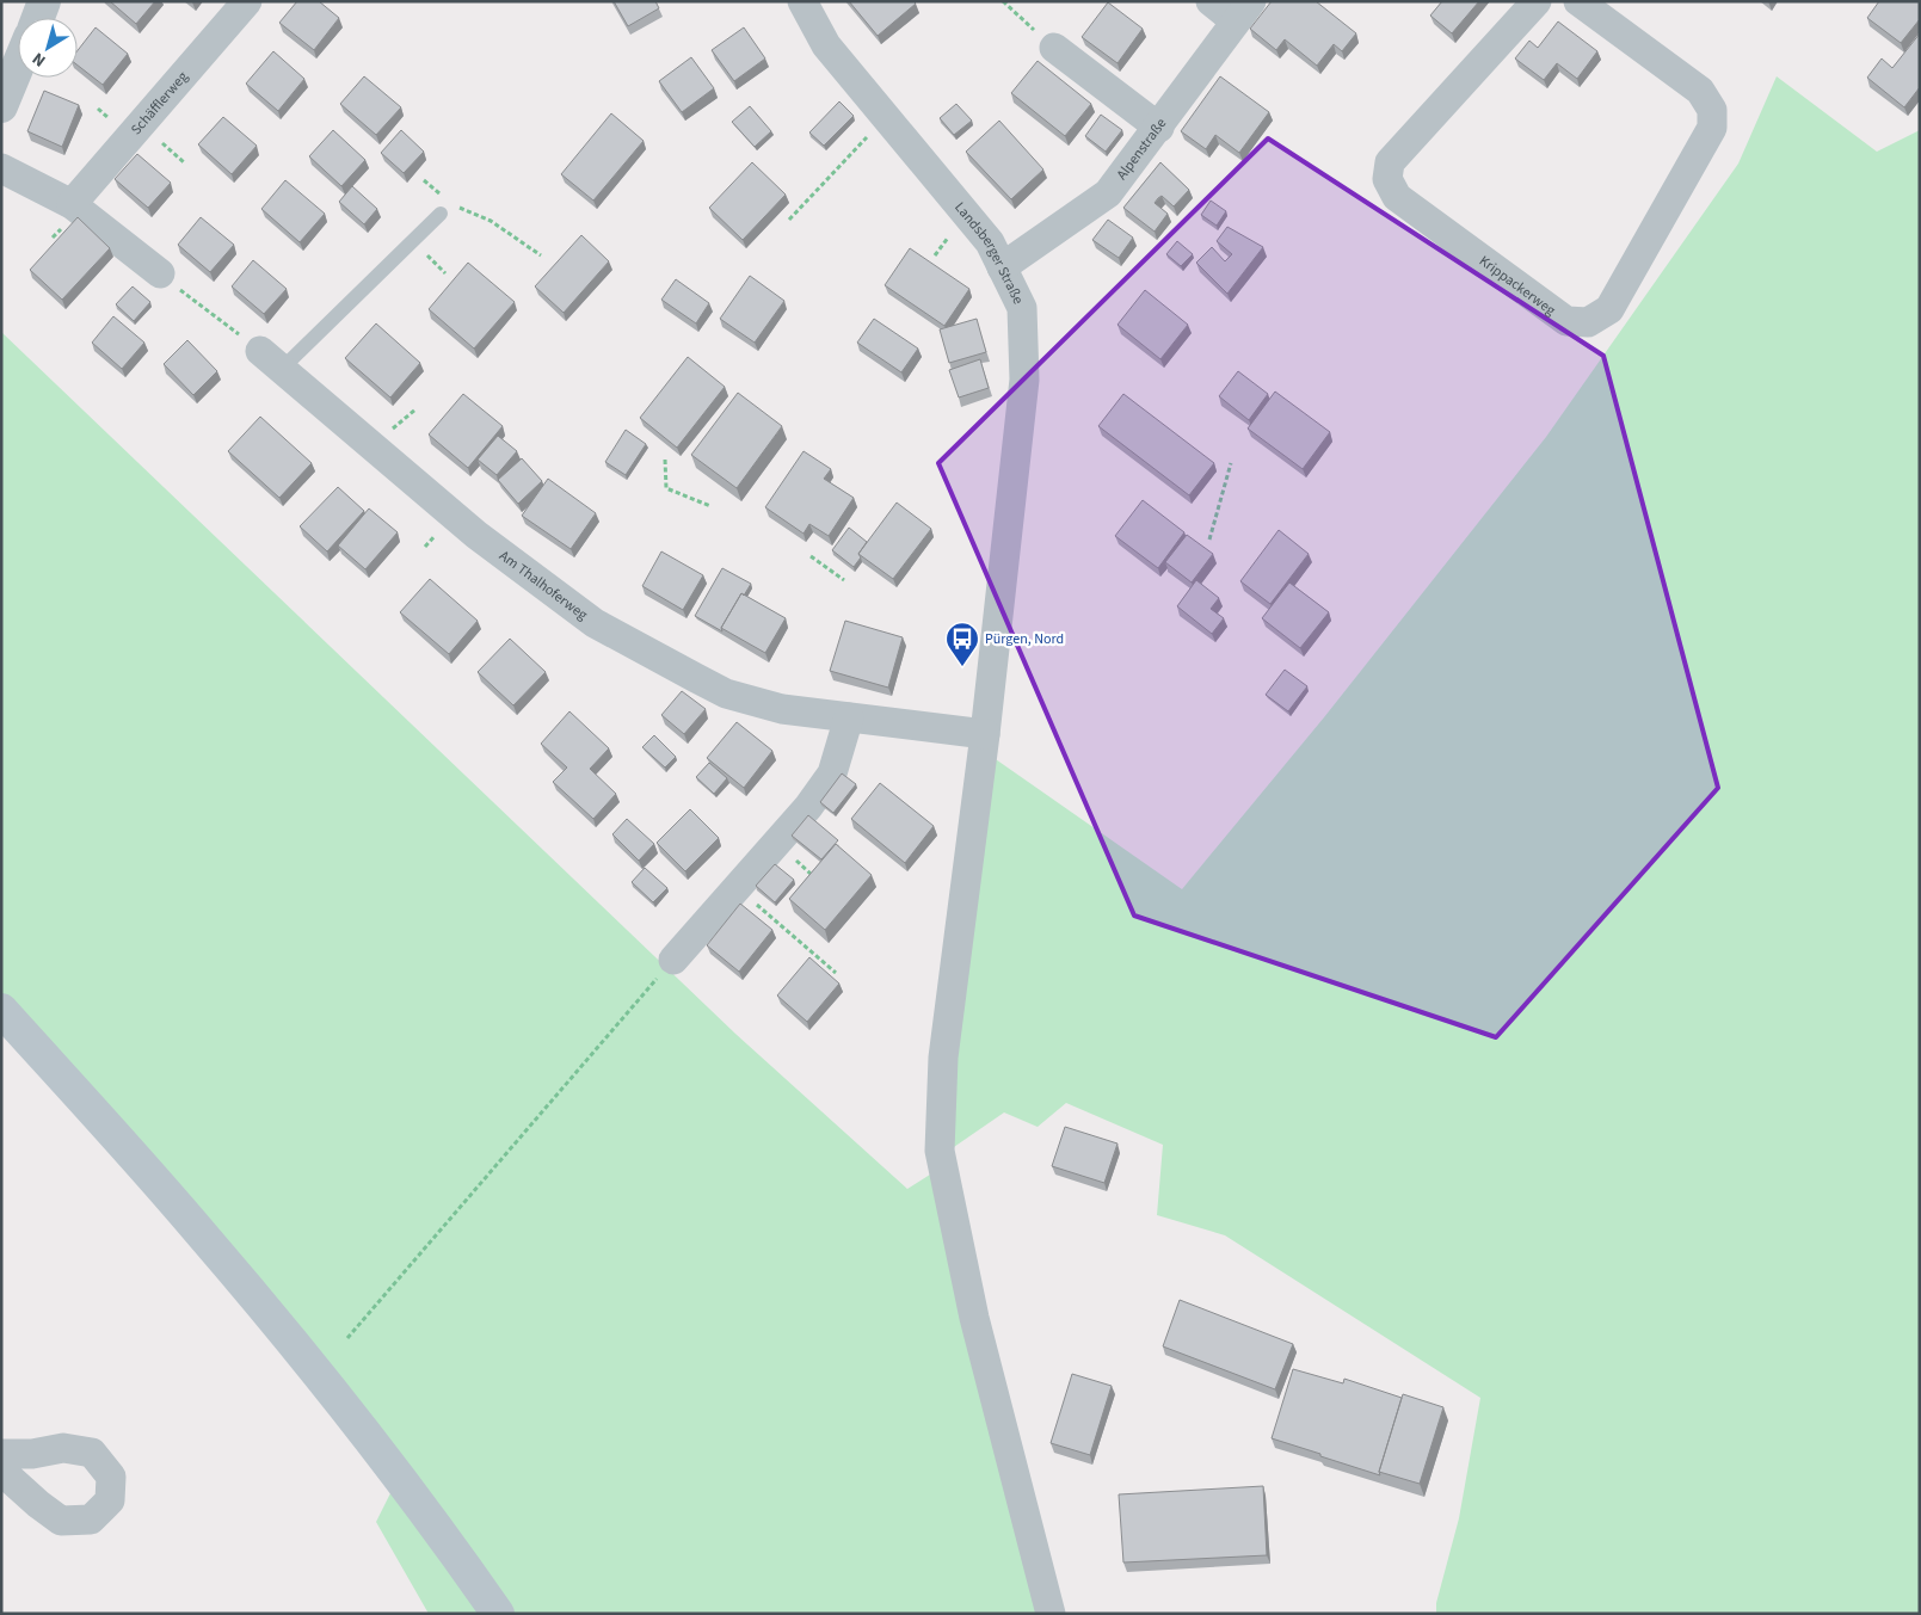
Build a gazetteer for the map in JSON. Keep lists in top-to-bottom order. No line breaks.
{"streets":{"street":["Schäfflerweg","Alpenstraße","Landsberger Straße","Krippackerweg","Am Thalhoferweg"]},"crossings":[["Alpenstraße","Landsberger Straße"],["Landsberger Straße","Am Thalhoferweg"]],"places":{"bus stop":["Pürgen, Nord"]},"north":"bottom left"}
